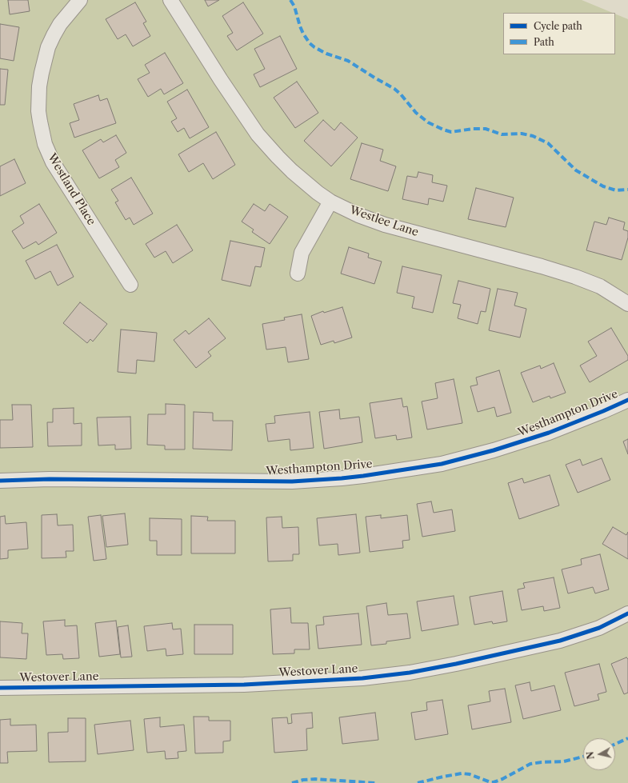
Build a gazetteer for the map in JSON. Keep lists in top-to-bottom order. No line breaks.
{"streets":{"street":["Westland Place","Westlee Lane","Westhampton Drive","Westover Lane"]},"legend":["Cycle path","Path"],"north":"left"}
